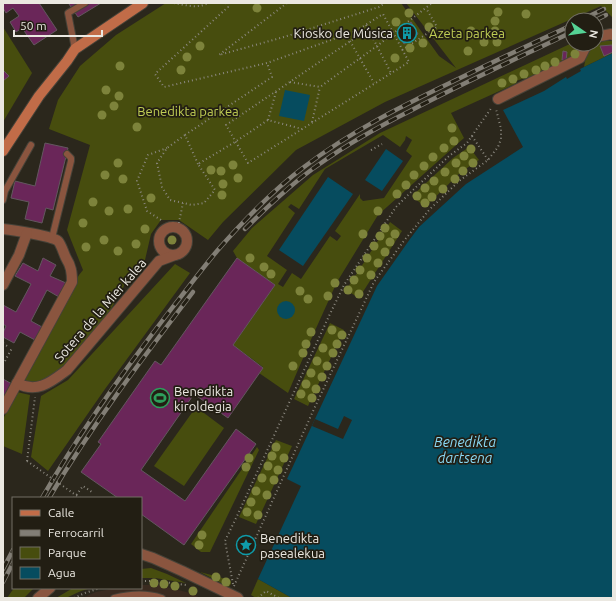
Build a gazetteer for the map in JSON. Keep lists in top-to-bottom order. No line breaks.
{"streets":{"street":["Sotera de la Mier kalea"]},"water":["Benedikta dartsena"],"parks":["Azeta parkea","Benedikta parkea"],"places":{"building":["Kiosko de Música"],"sports":["Benedikta kiroldegia"],"place":["Benedikta pasealekua"]},"legend":["Calle","Ferrocarril","Parque","Agua"],"scale_bar":"50 m","north":"right"}
